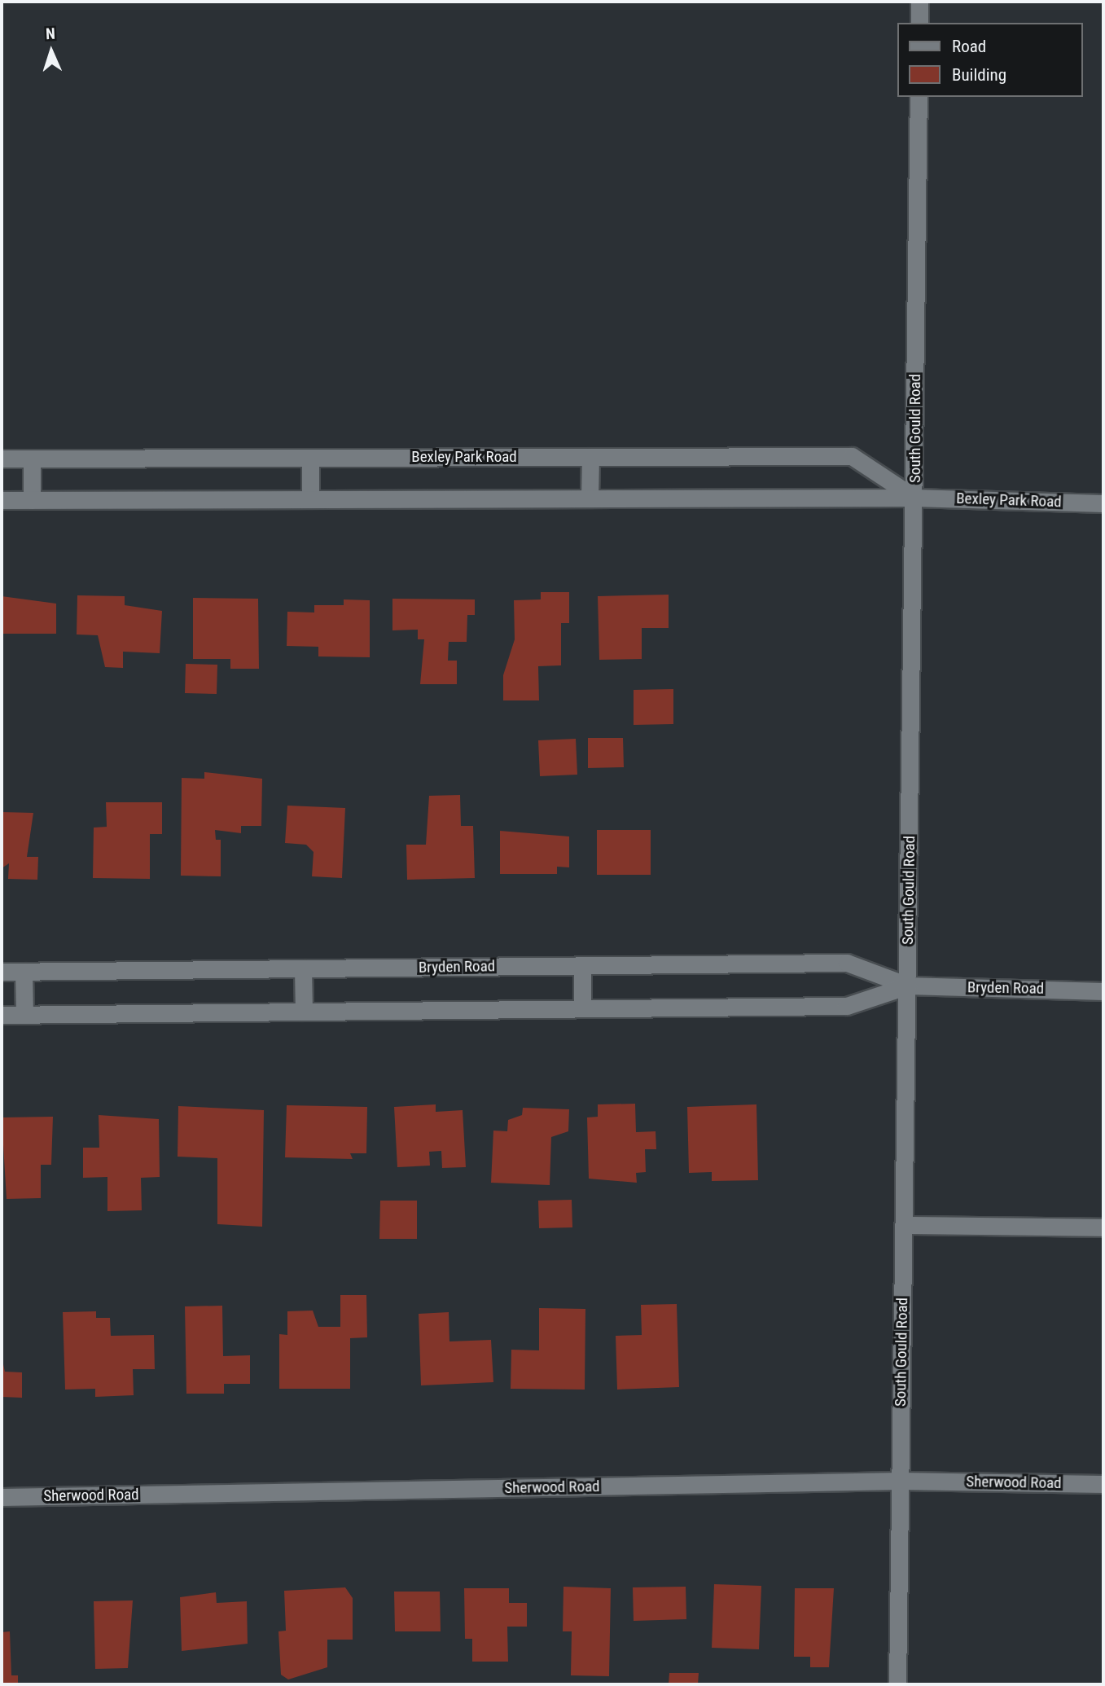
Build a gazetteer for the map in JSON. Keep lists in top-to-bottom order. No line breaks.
{"streets":{"street":["South Gould Road","Bexley Park Road","Bryden Road","Sherwood Road"]},"crossings":[["South Gould Road","Bexley Park Road"],["South Gould Road","Bryden Road"],["South Gould Road","Sherwood Road"]],"legend":["Road","Building"],"north":"top"}
